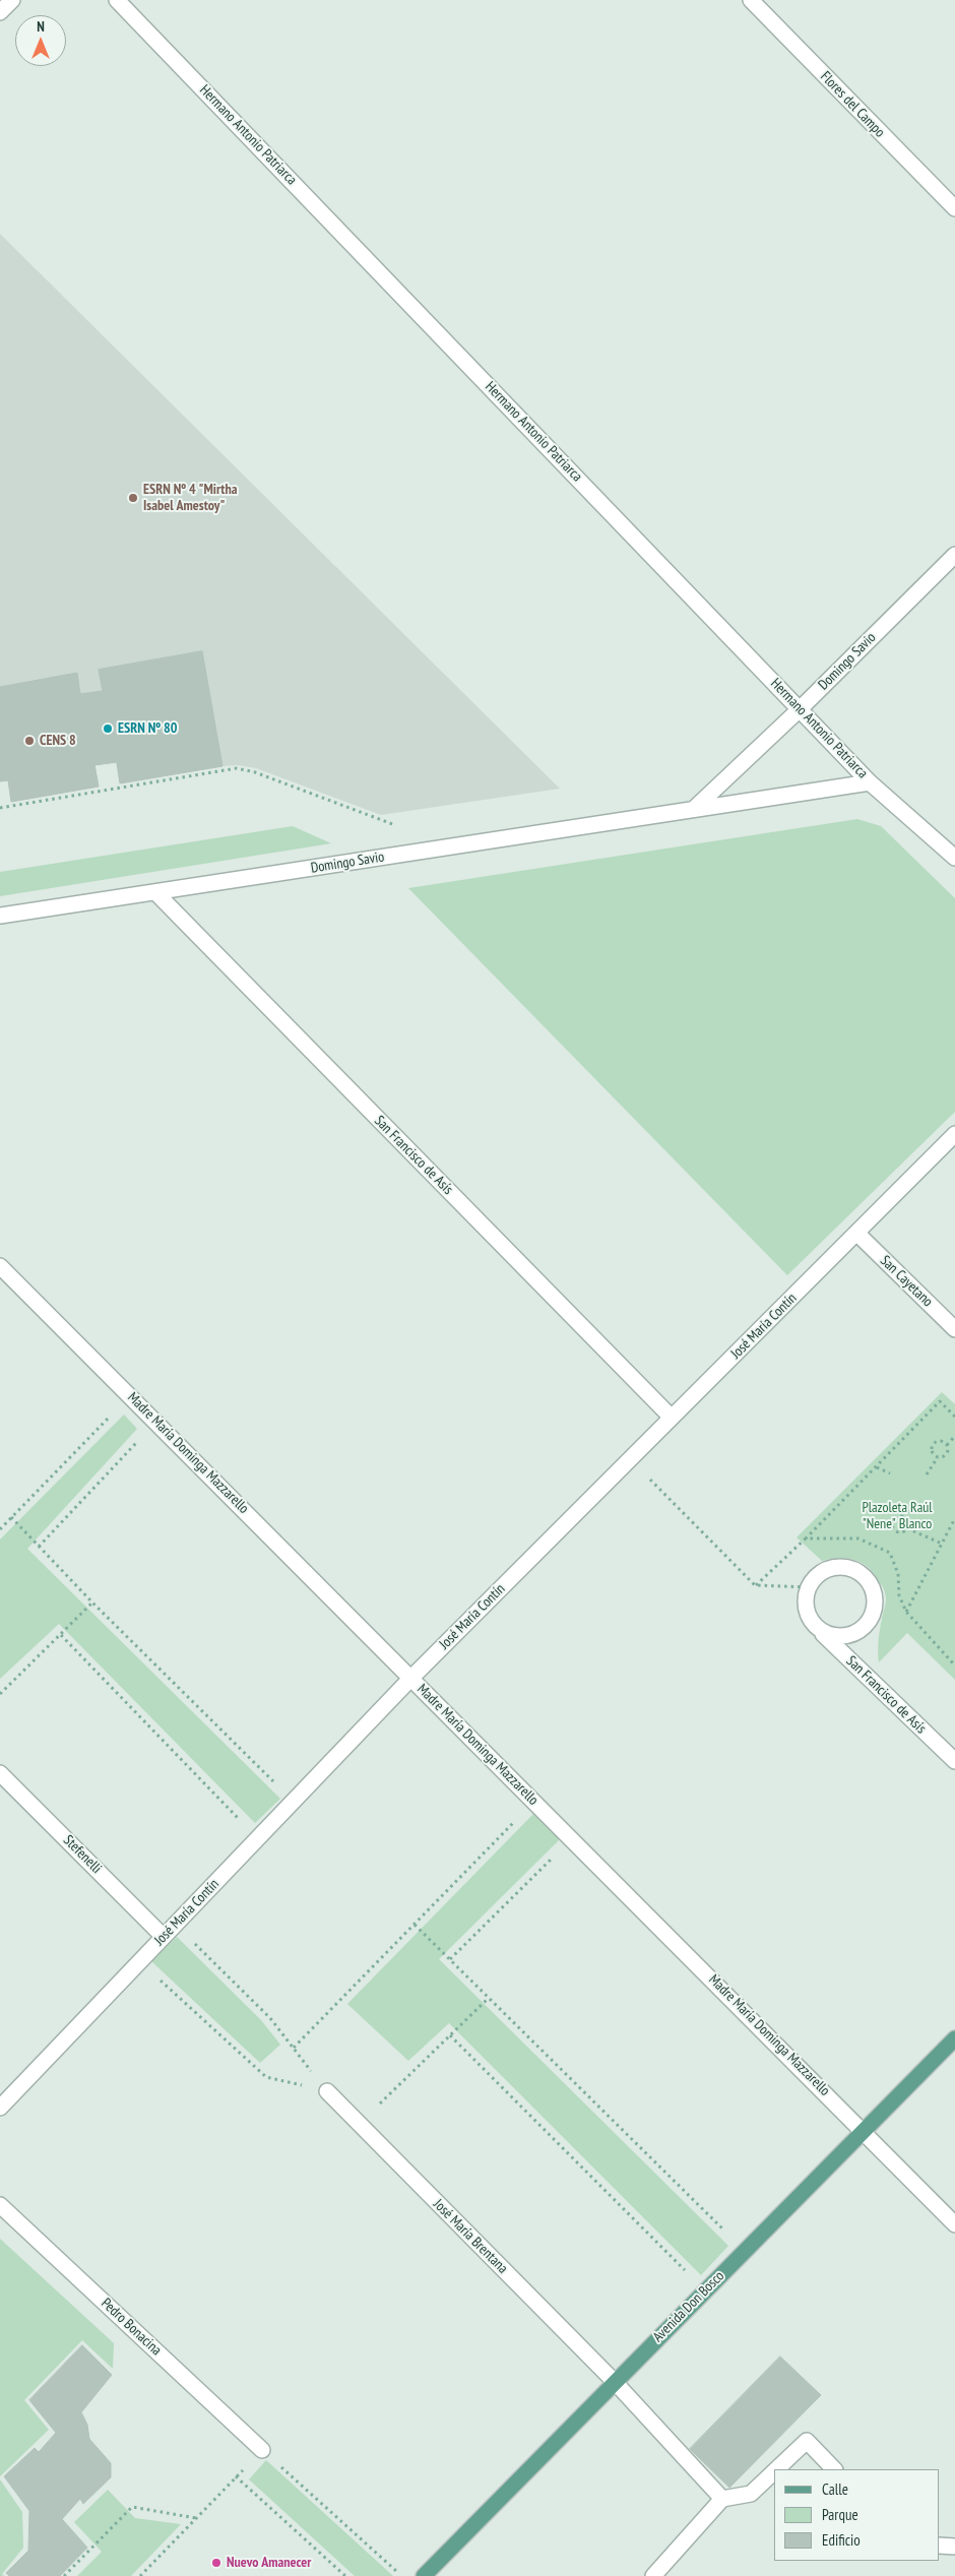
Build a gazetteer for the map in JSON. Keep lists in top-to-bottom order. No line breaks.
{"streets":{"main road":["Avenida Don Bosco"],"street":["Flores del Campo","Hermano Antonio Patriarca","Domingo Savio","San Francisco de Asís","San Cayetano","José María Contín","Madre María Dominga Mazzarello","Stefenelli","José María Brentana","Pedro Bonacina"]},"crossings":[["Hermano Antonio Patriarca","Domingo Savio"],["Domingo Savio","San Francisco de Asís"],["San Francisco de Asís","José María Contín"],["San Cayetano","José María Contín"],["José María Contín","Madre María Dominga Mazzarello"],["José María Contín","Stefenelli"],["Madre María Dominga Mazzarello","Avenida Don Bosco"],["José María Brentana","Avenida Don Bosco"]],"parks":["Plazoleta Raúl \"Nene\" Blanco"],"places":["ESRN Nº 4 \"Mirtha Isabel Amestoy\"","ESRN Nº 80","CENS 8","Nuevo Amanecer"],"legend":["Calle","Parque","Edificio"],"north":"top"}
